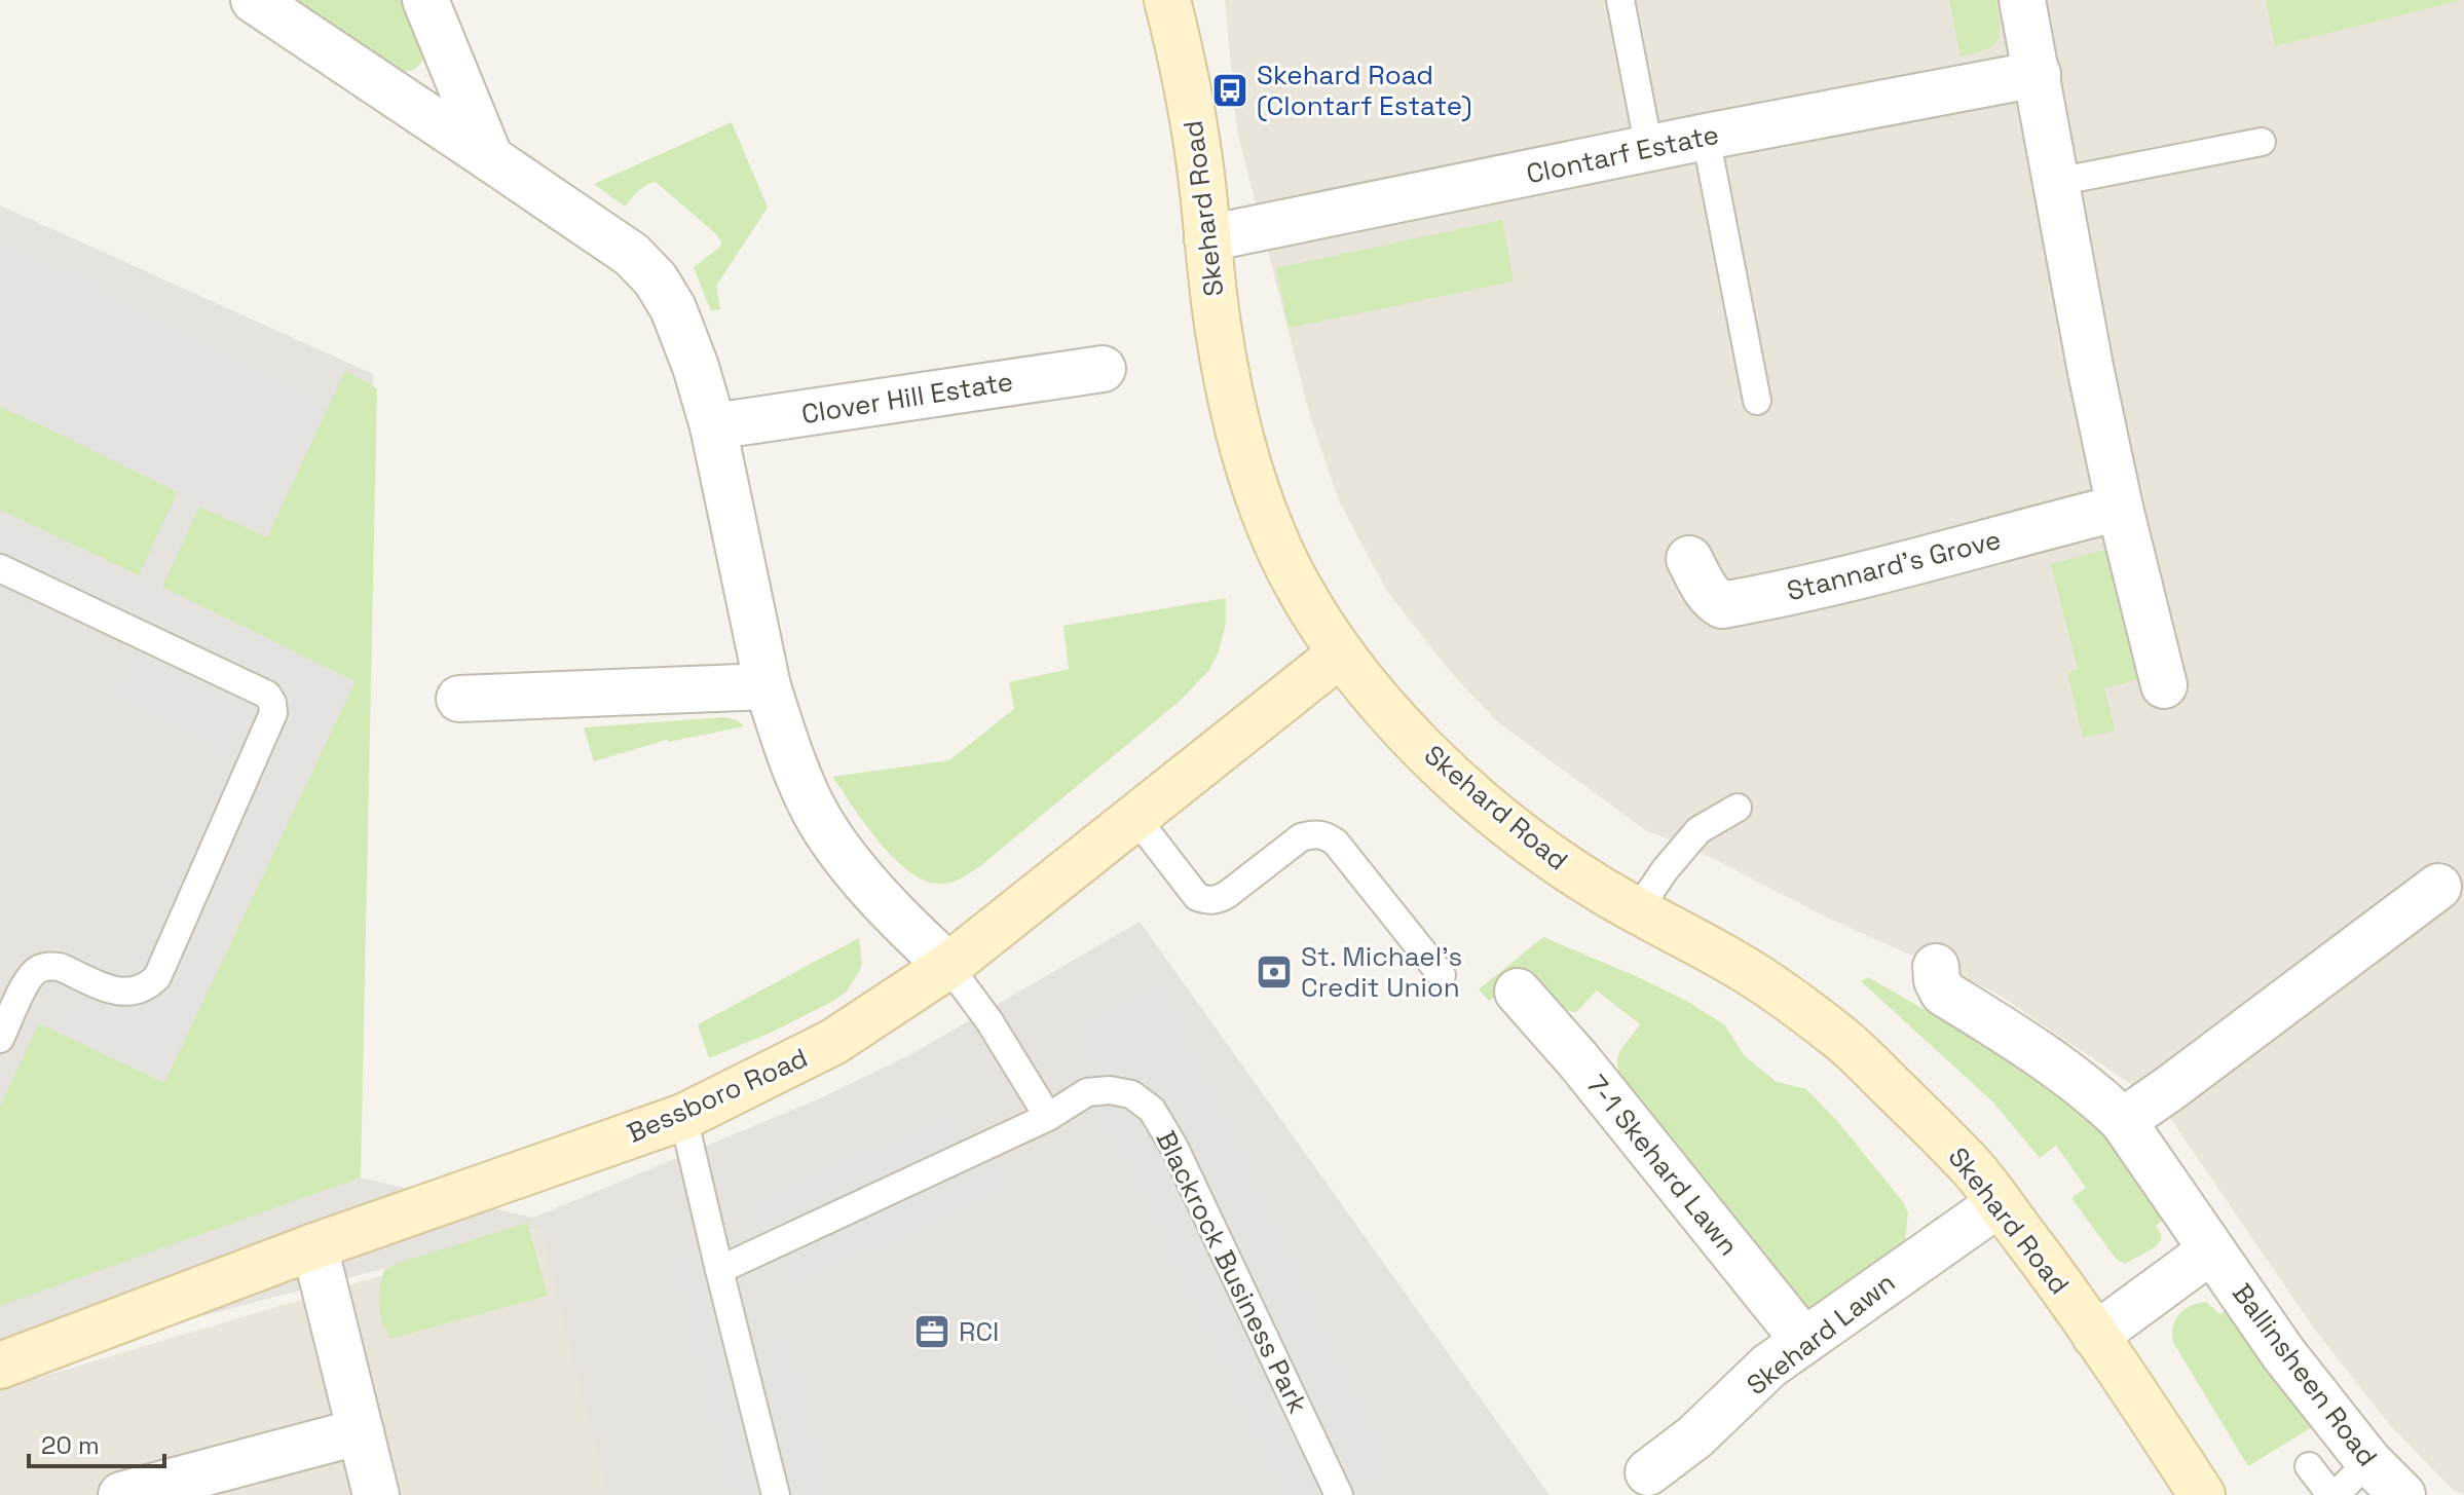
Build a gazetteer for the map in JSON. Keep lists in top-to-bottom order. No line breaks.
{"streets":{"main road":["Skehard Road","Bessboro Road"],"street":["Clontarf Estate","Clover Hill Estate","Stannard's Grove","7-1 Skehard Lawn","Skehard Lawn","Ballinsheen Road"],"lane":["Blackrock Business Park"]},"crossings":[["Clontarf Estate","Skehard Road"],["Skehard Road","Bessboro Road"],["Skehard Road","Skehard Lawn"],["7-1 Skehard Lawn","Skehard Lawn"]],"places":{"bus stop":["Skehard Road (Clontarf Estate)"],"bank":["St. Michael's Credit Union"],"office":["RCI"]},"scale_bar":"20 m"}
